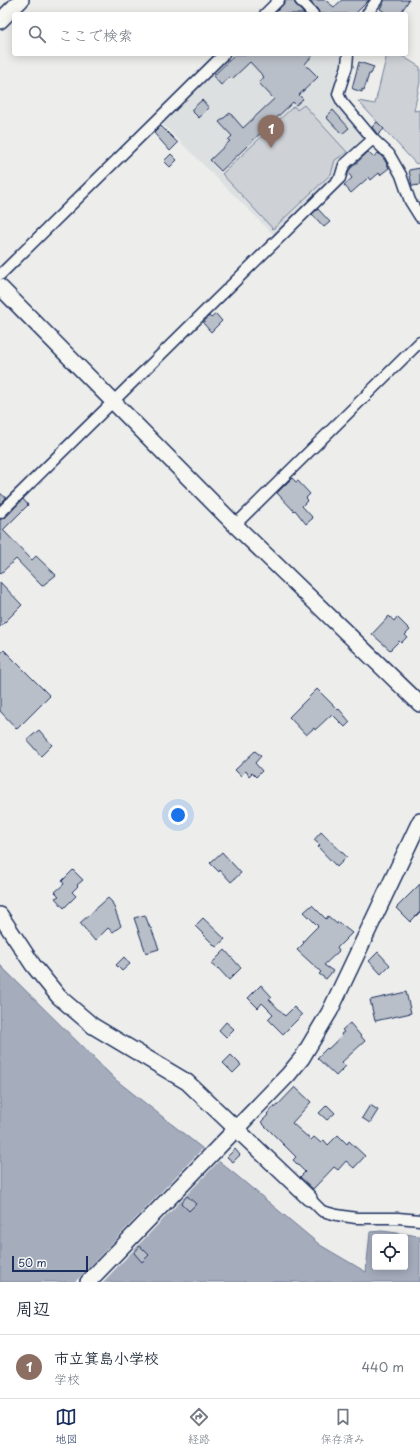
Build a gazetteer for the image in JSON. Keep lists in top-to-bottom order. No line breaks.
{"scale_bar":"50 m","page":{"search":"ここで検索","pins":"1","scale":"50 m","heading":"周辺","list":[{"mark":"1","name":"市立箕島小学校","note":"学校","value":"440 m"}],"nav":["地図","経路","保存済み"]}}
